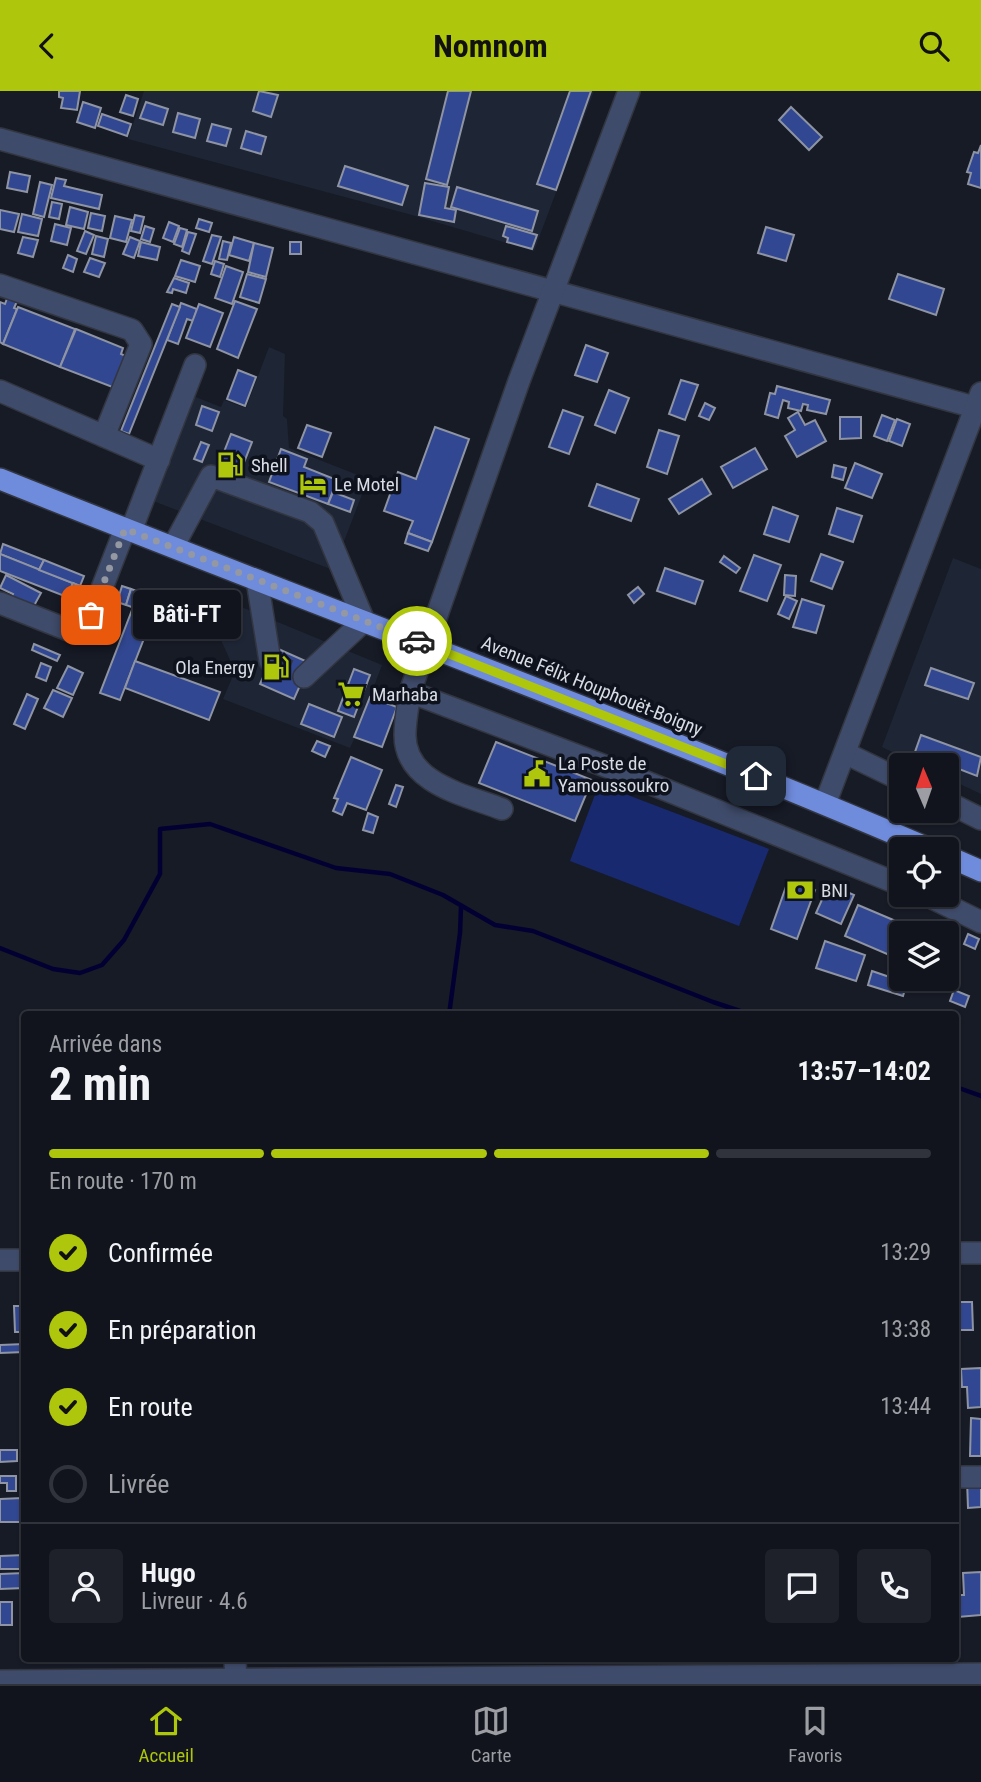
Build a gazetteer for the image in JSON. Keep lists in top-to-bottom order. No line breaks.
{"streets":{"highway":["Avenue Félix Houphouët-Boigny"]},"places":{"fuel station":["Shell","Ola Energy"],"hotel":["Le Motel"],"other":["Bâti-FT"],"supermarket":["Marhaba"],"public building":["La Poste de Yamoussoukro"],"bank":["BNI"]},"north":"top","page":{"header":"Nomnom","bubble":"Bâti-FT","heading":["2 min","Arrivée dans","13:57–14:02"],"panel":["Hugo","Livreur · 4.6"],"bar":"En route · 170 m","list":[["Confirmée","13:29"],["En préparation","13:38"],["En route","13:44"],"Livrée"],"tabs":["Accueil","Carte","Favoris"]}}
